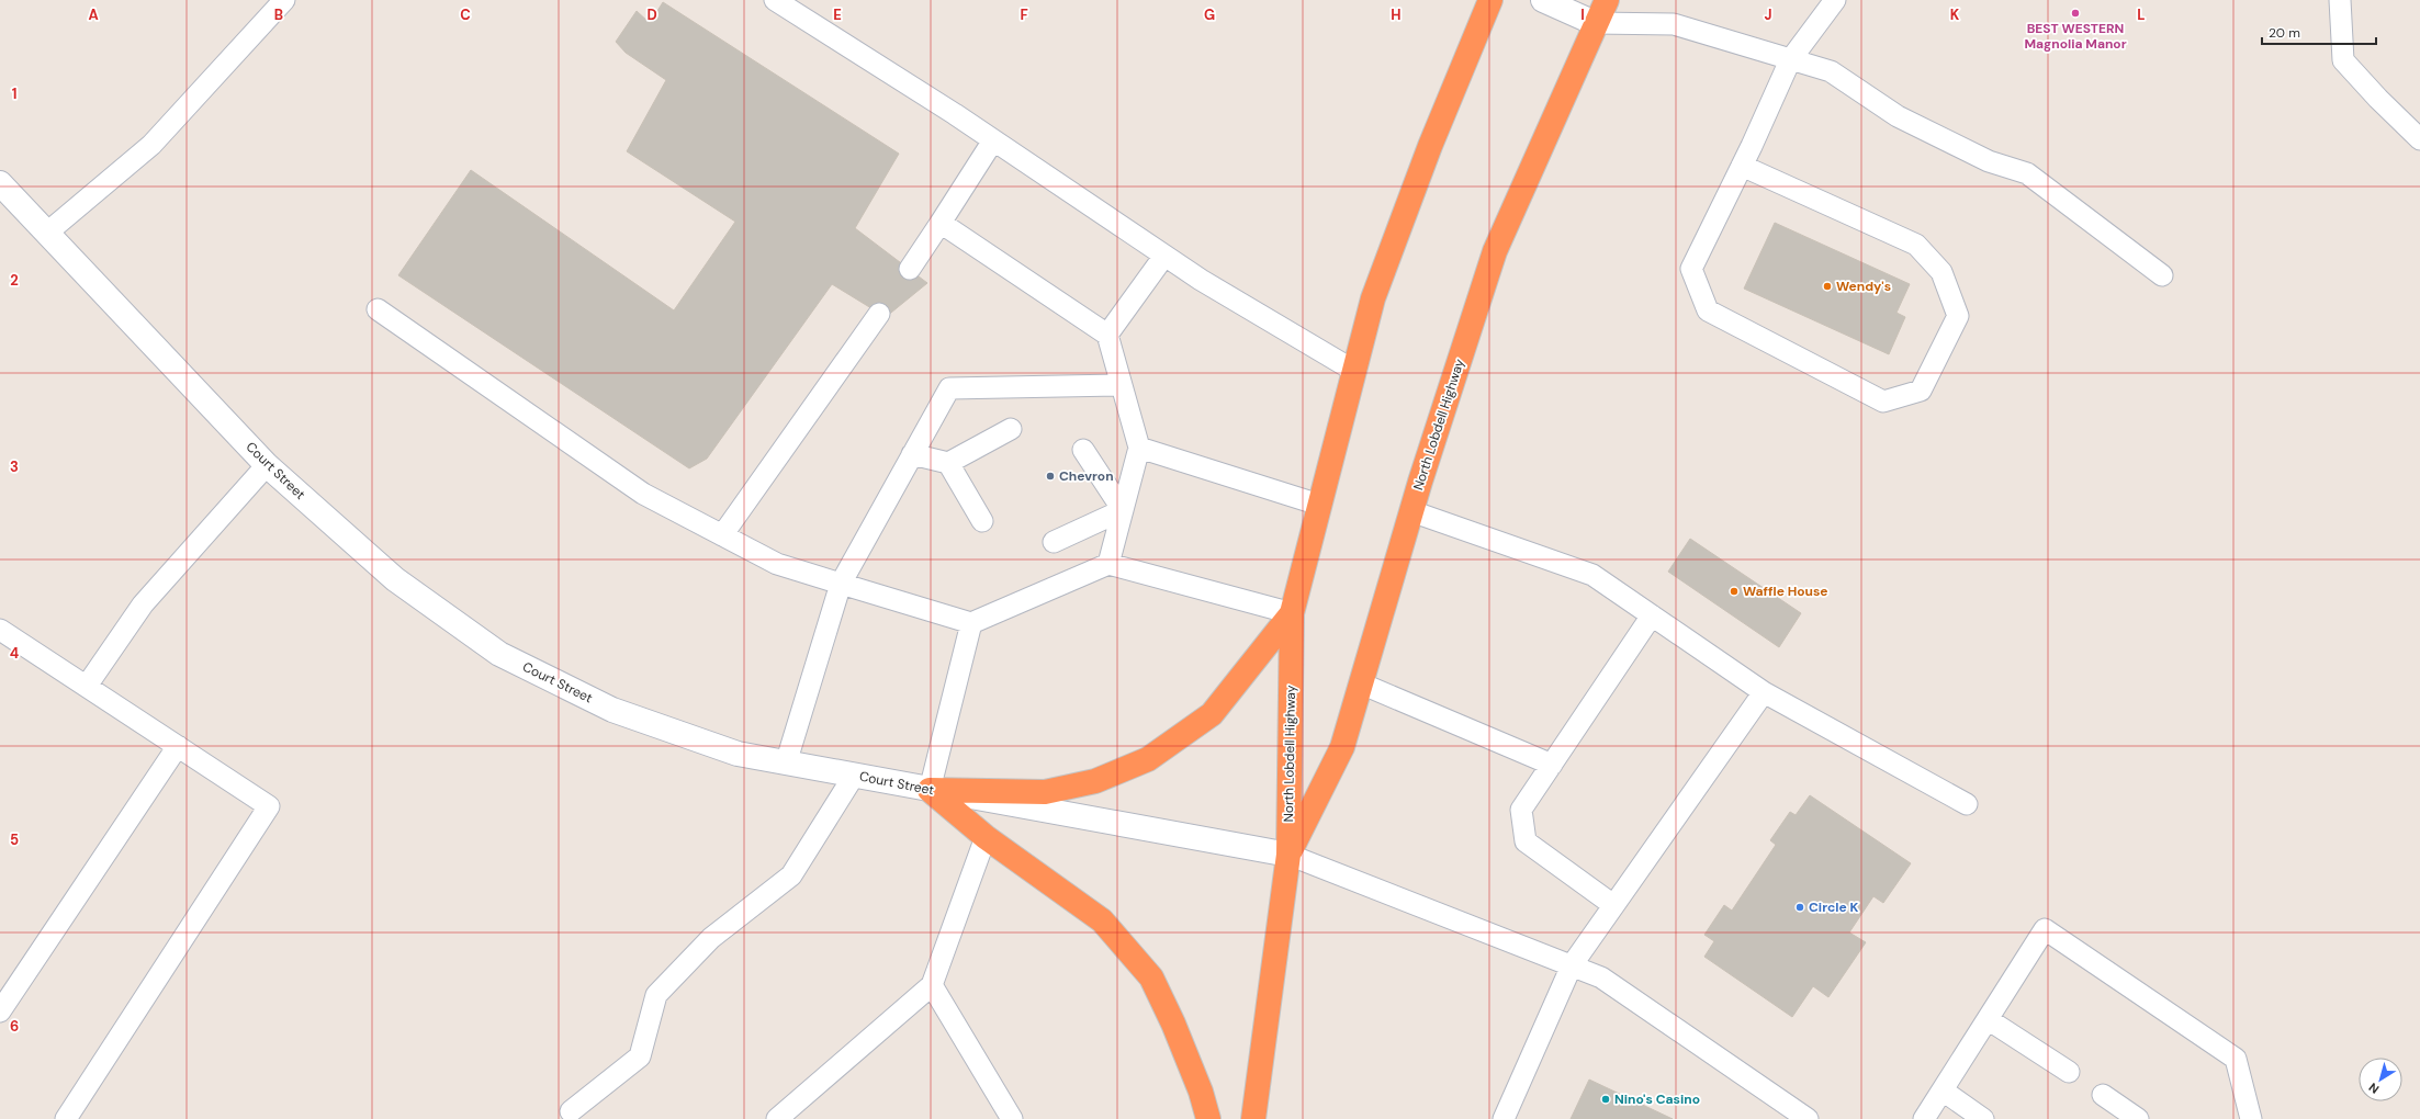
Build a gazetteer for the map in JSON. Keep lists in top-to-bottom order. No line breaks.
{"streets":{"highway":["North Lobdell Highway"],"main road":["Court Street"]},"crossings":[["North Lobdell Highway","Court Street"]],"places":["BEST WESTERN Magnolia Manor","Wendy's","Chevron","Waffle House","Circle K","Nino's Casino"],"scale_bar":"20 m","north":"bottom left","grid":{"columns":["A","B","C","D","E","F","G","H","I","J","K","L"],"rows":["1","2","3","4","5","6"]}}
